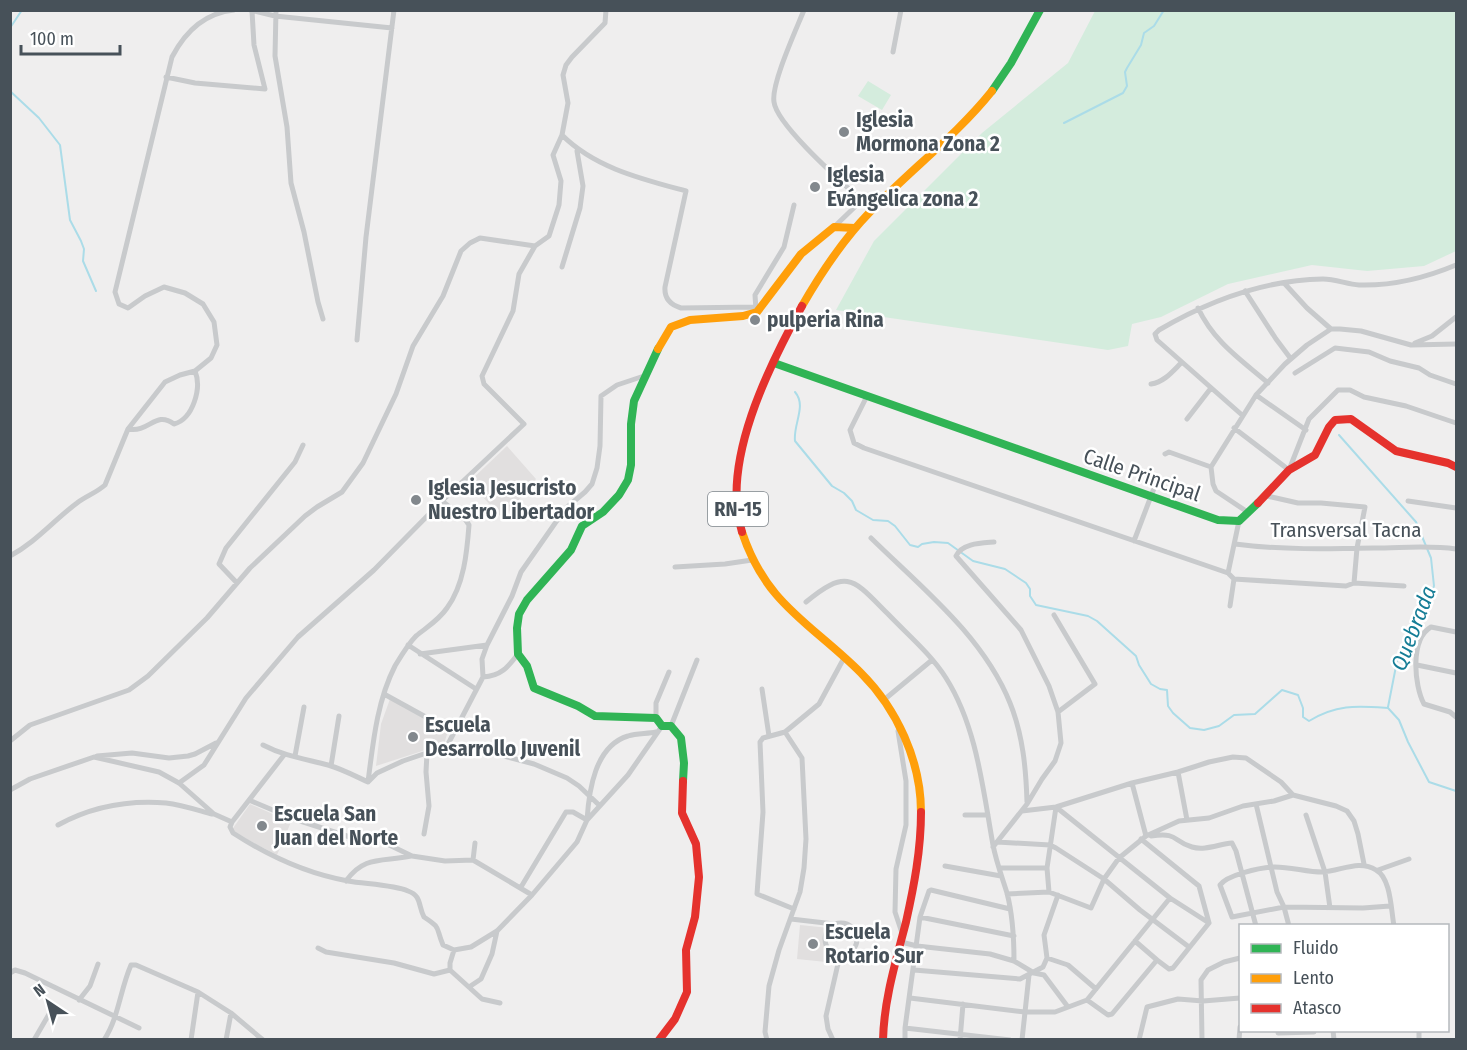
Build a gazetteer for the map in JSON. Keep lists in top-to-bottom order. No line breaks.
{"streets":{"street":["Calle Principal","RN-15","Transversal Tacna"]},"crossings":[["Calle Principal","RN-15"]],"water":["Quebrada"],"places":["Iglesia Mormona Zona 2","Iglesia Evángelica zona 2","pulperia Rina","Iglesia Jesucristo Nuestro Libertador","Escuela Desarrollo Juvenil","Escuela San Juan del Norte","Escuela Rotario Sur"],"legend":["Fluido","Lento","Atasco"],"scale_bar":"100 m","north":"top left"}
